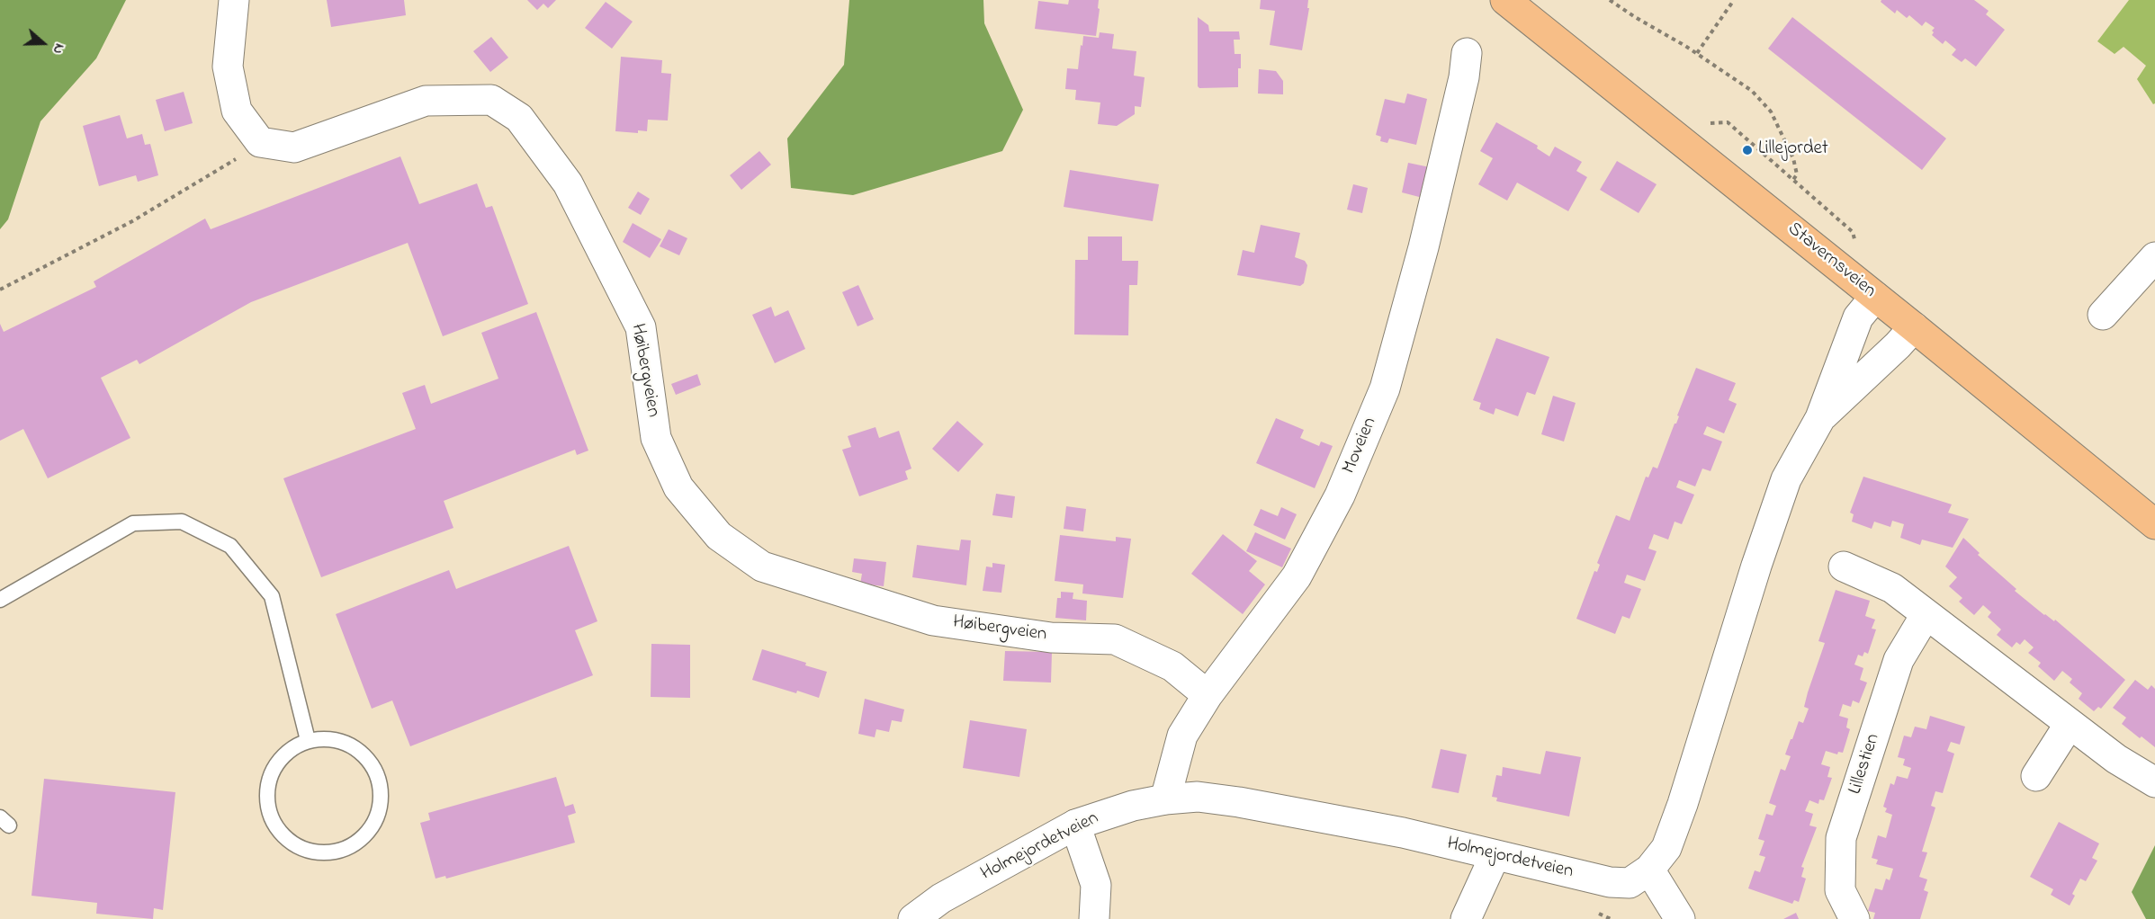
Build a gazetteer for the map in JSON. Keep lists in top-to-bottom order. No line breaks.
{"streets":{"main road":["Stavernsveien"],"street":["Høibergveien","Moveien","Lillestien","Holmejordetveien"]},"crossings":[["Stavernsveien","Holmejordetveien"],["Høibergveien","Moveien"],["Moveien","Holmejordetveien"]],"places":["Lillejordet"],"north":"right"}
